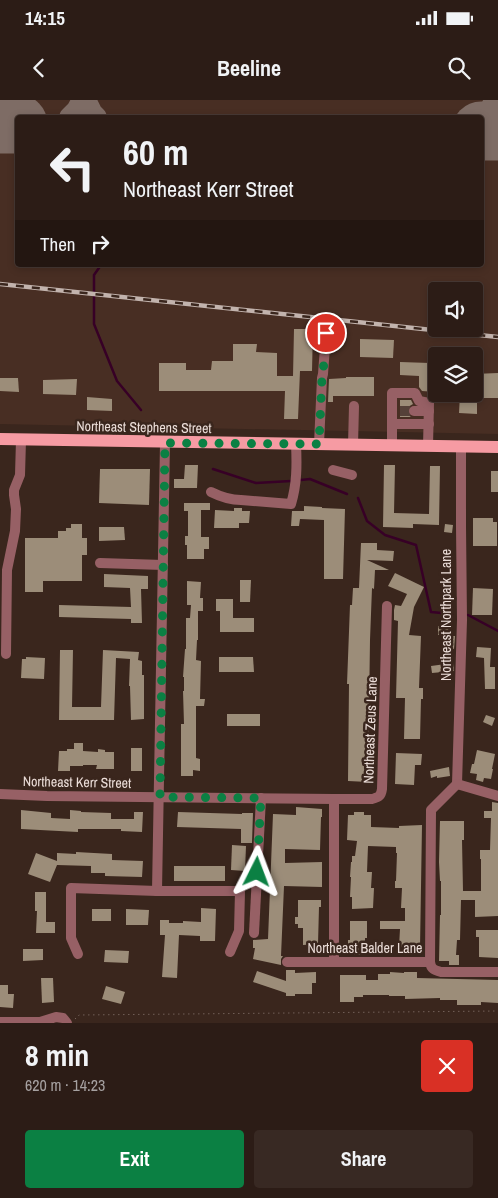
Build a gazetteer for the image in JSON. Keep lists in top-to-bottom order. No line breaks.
{"streets":{"main road":["Northeast Stephens Street"],"street":["Northeast Northpark Lane","Northeast Zeus Lane","Northeast Kerr Street","Northeast Balder Lane"]},"crossings":[["Northeast Stephens Street","Northeast Northpark Lane"],["Northeast Zeus Lane","Northeast Kerr Street"]],"page":{"status":"14:15","header":"Beeline","turn":["60 m","Northeast Kerr Street"],"then":"Then","heading":["8 min","620 m · 14:23"],"buttons":["Exit","Share"]}}
